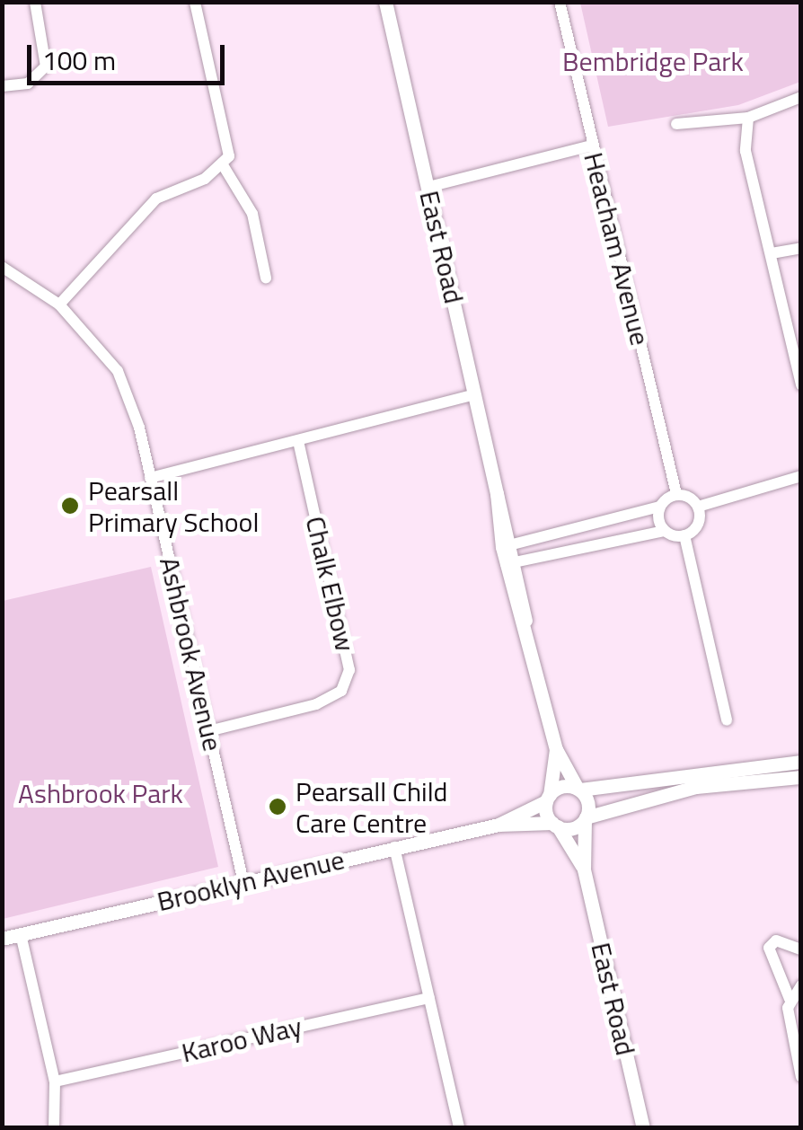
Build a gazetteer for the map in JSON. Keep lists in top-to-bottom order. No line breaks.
{"streets":{"street":["East Road","Heacham Avenue","Chalk Elbow","Ashbrook Avenue","Brooklyn Avenue","Karoo Way"]},"crossings":[["East Road","Brooklyn Avenue"],["Chalk Elbow","Ashbrook Avenue"],["Ashbrook Avenue","Brooklyn Avenue"]],"parks":["Bembridge Park","Ashbrook Park"],"places":["Pearsall Primary School","Pearsall Child Care Centre"],"scale_bar":"100 m"}
